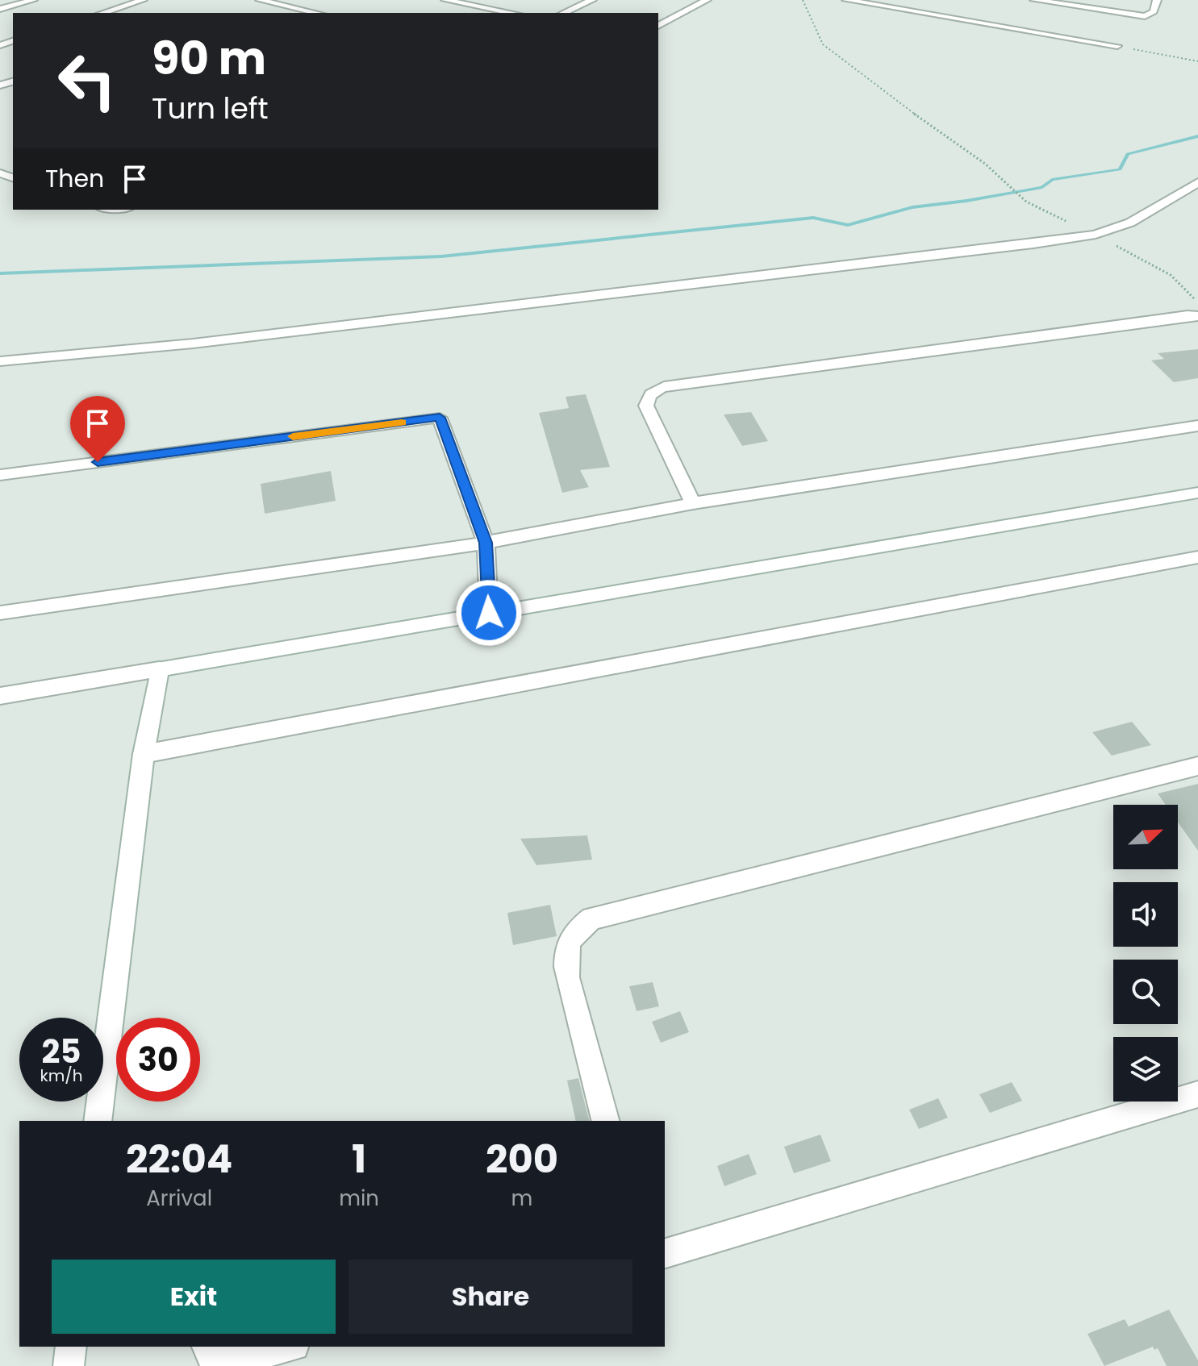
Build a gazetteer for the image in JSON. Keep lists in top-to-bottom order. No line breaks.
{"north":"top right","page":{"turn":["90 m","Turn left"],"then":"Then","speed":"25 km/h","limit":"30","eta":["22:04","Arrival","1","min","200","m"],"buttons":["Exit","Share"]}}
